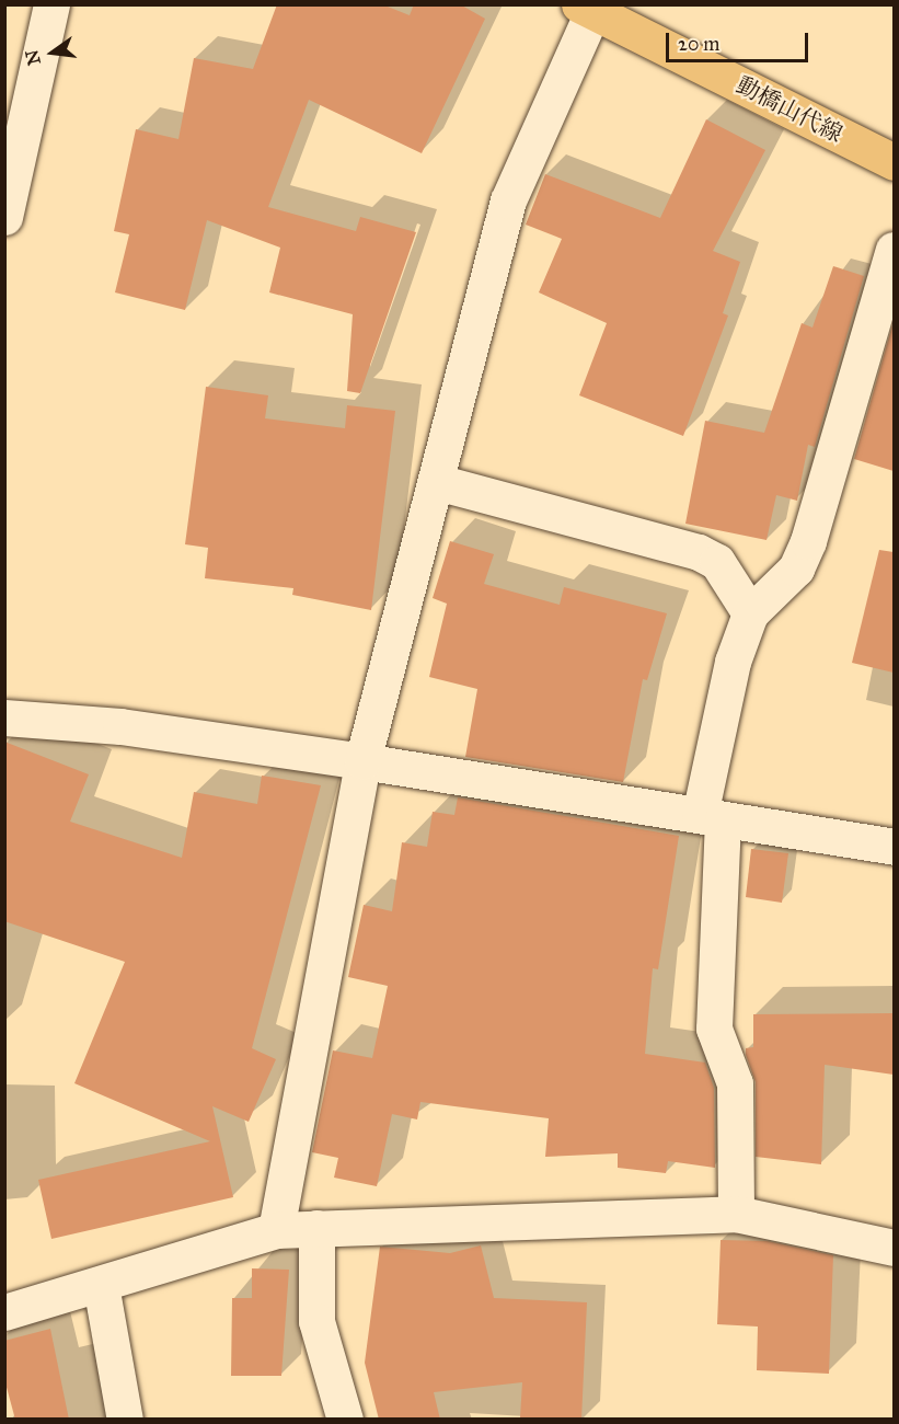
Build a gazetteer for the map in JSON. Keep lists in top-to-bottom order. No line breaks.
{"streets":{"main road":["動橋山代線"]},"scale_bar":"20 m","north":"left"}
